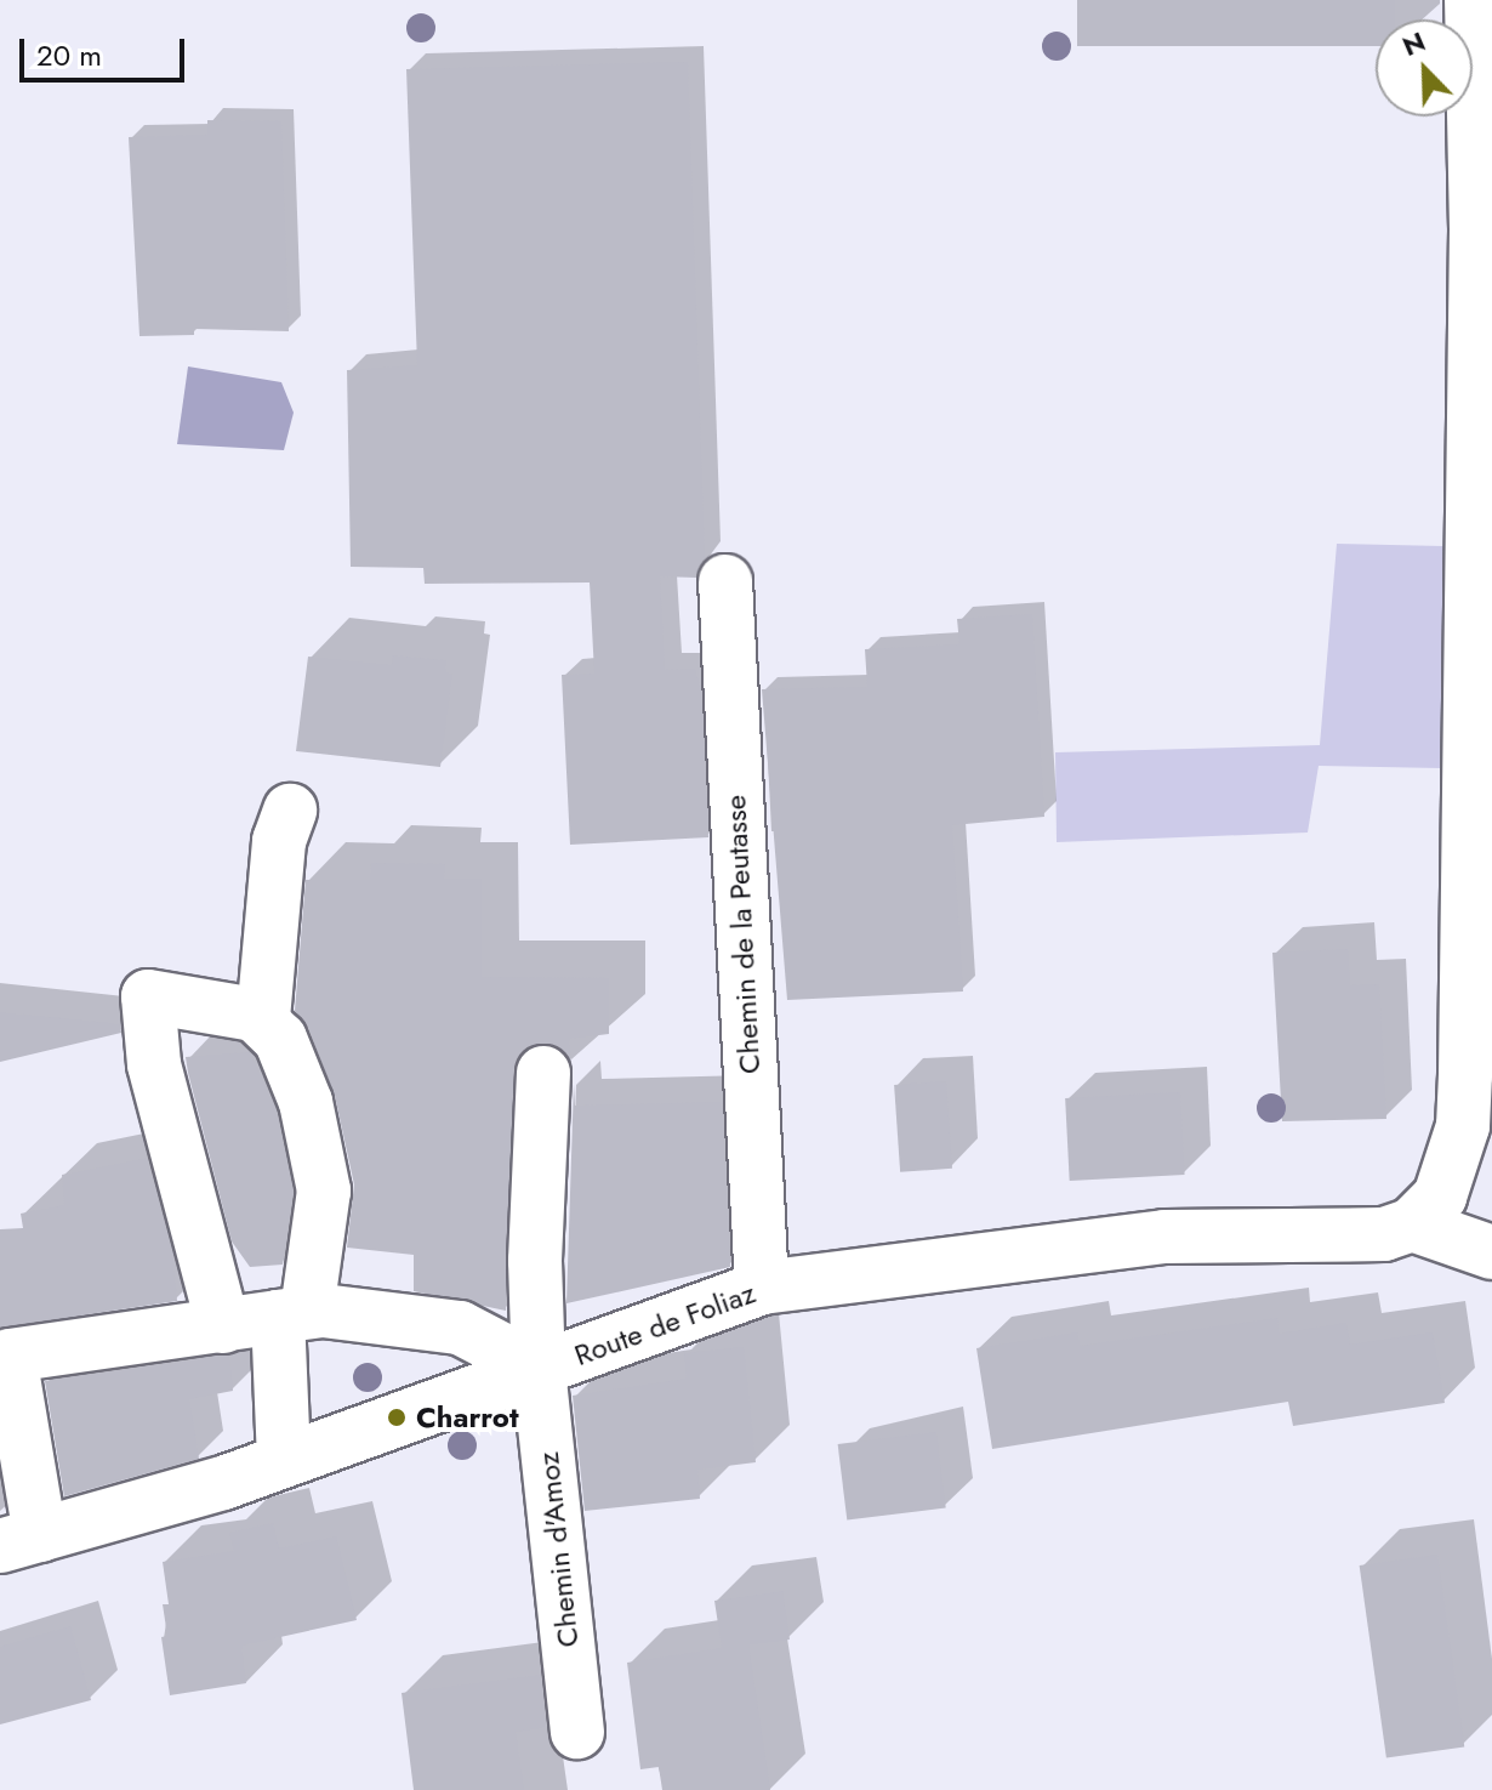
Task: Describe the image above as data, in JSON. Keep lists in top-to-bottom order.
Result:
{
  "streets": {
    "street": ["Chemin de la Peutasse", "Route de Foliaz", "Chemin d'Amoz"]
  },
  "crossings": [
    ["Chemin de la Peutasse", "Route de Foliaz"],
    ["Route de Foliaz", "Chemin d'Amoz"]
  ],
  "places": ["Charrot"],
  "scale_bar": "20 m",
  "north": "top left"
}
